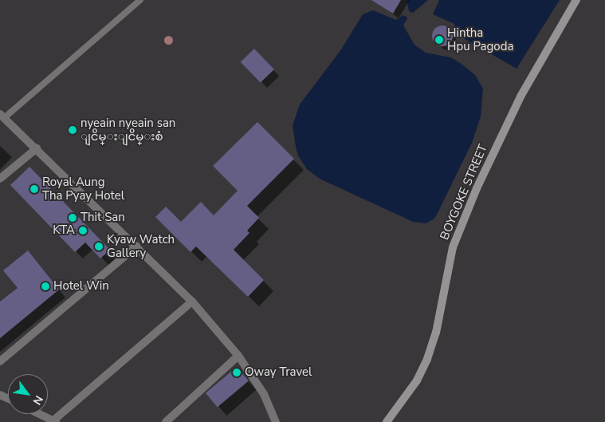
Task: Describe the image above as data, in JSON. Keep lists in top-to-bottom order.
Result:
{
  "streets": {
    "street": ["BOYGOKE STREET"]
  },
  "places": [
    "Hintha Hpu Pagoda",
    "nyeain nyeain san ျငိမ္းျငိမ္းစံ",
    "Royal Aung Tha Pyay Hotel",
    "Thit San",
    "KTA",
    "Kyaw Watch Gallery",
    "Hotel Win",
    "Oway Travel"
  ],
  "north": "bottom right"
}
